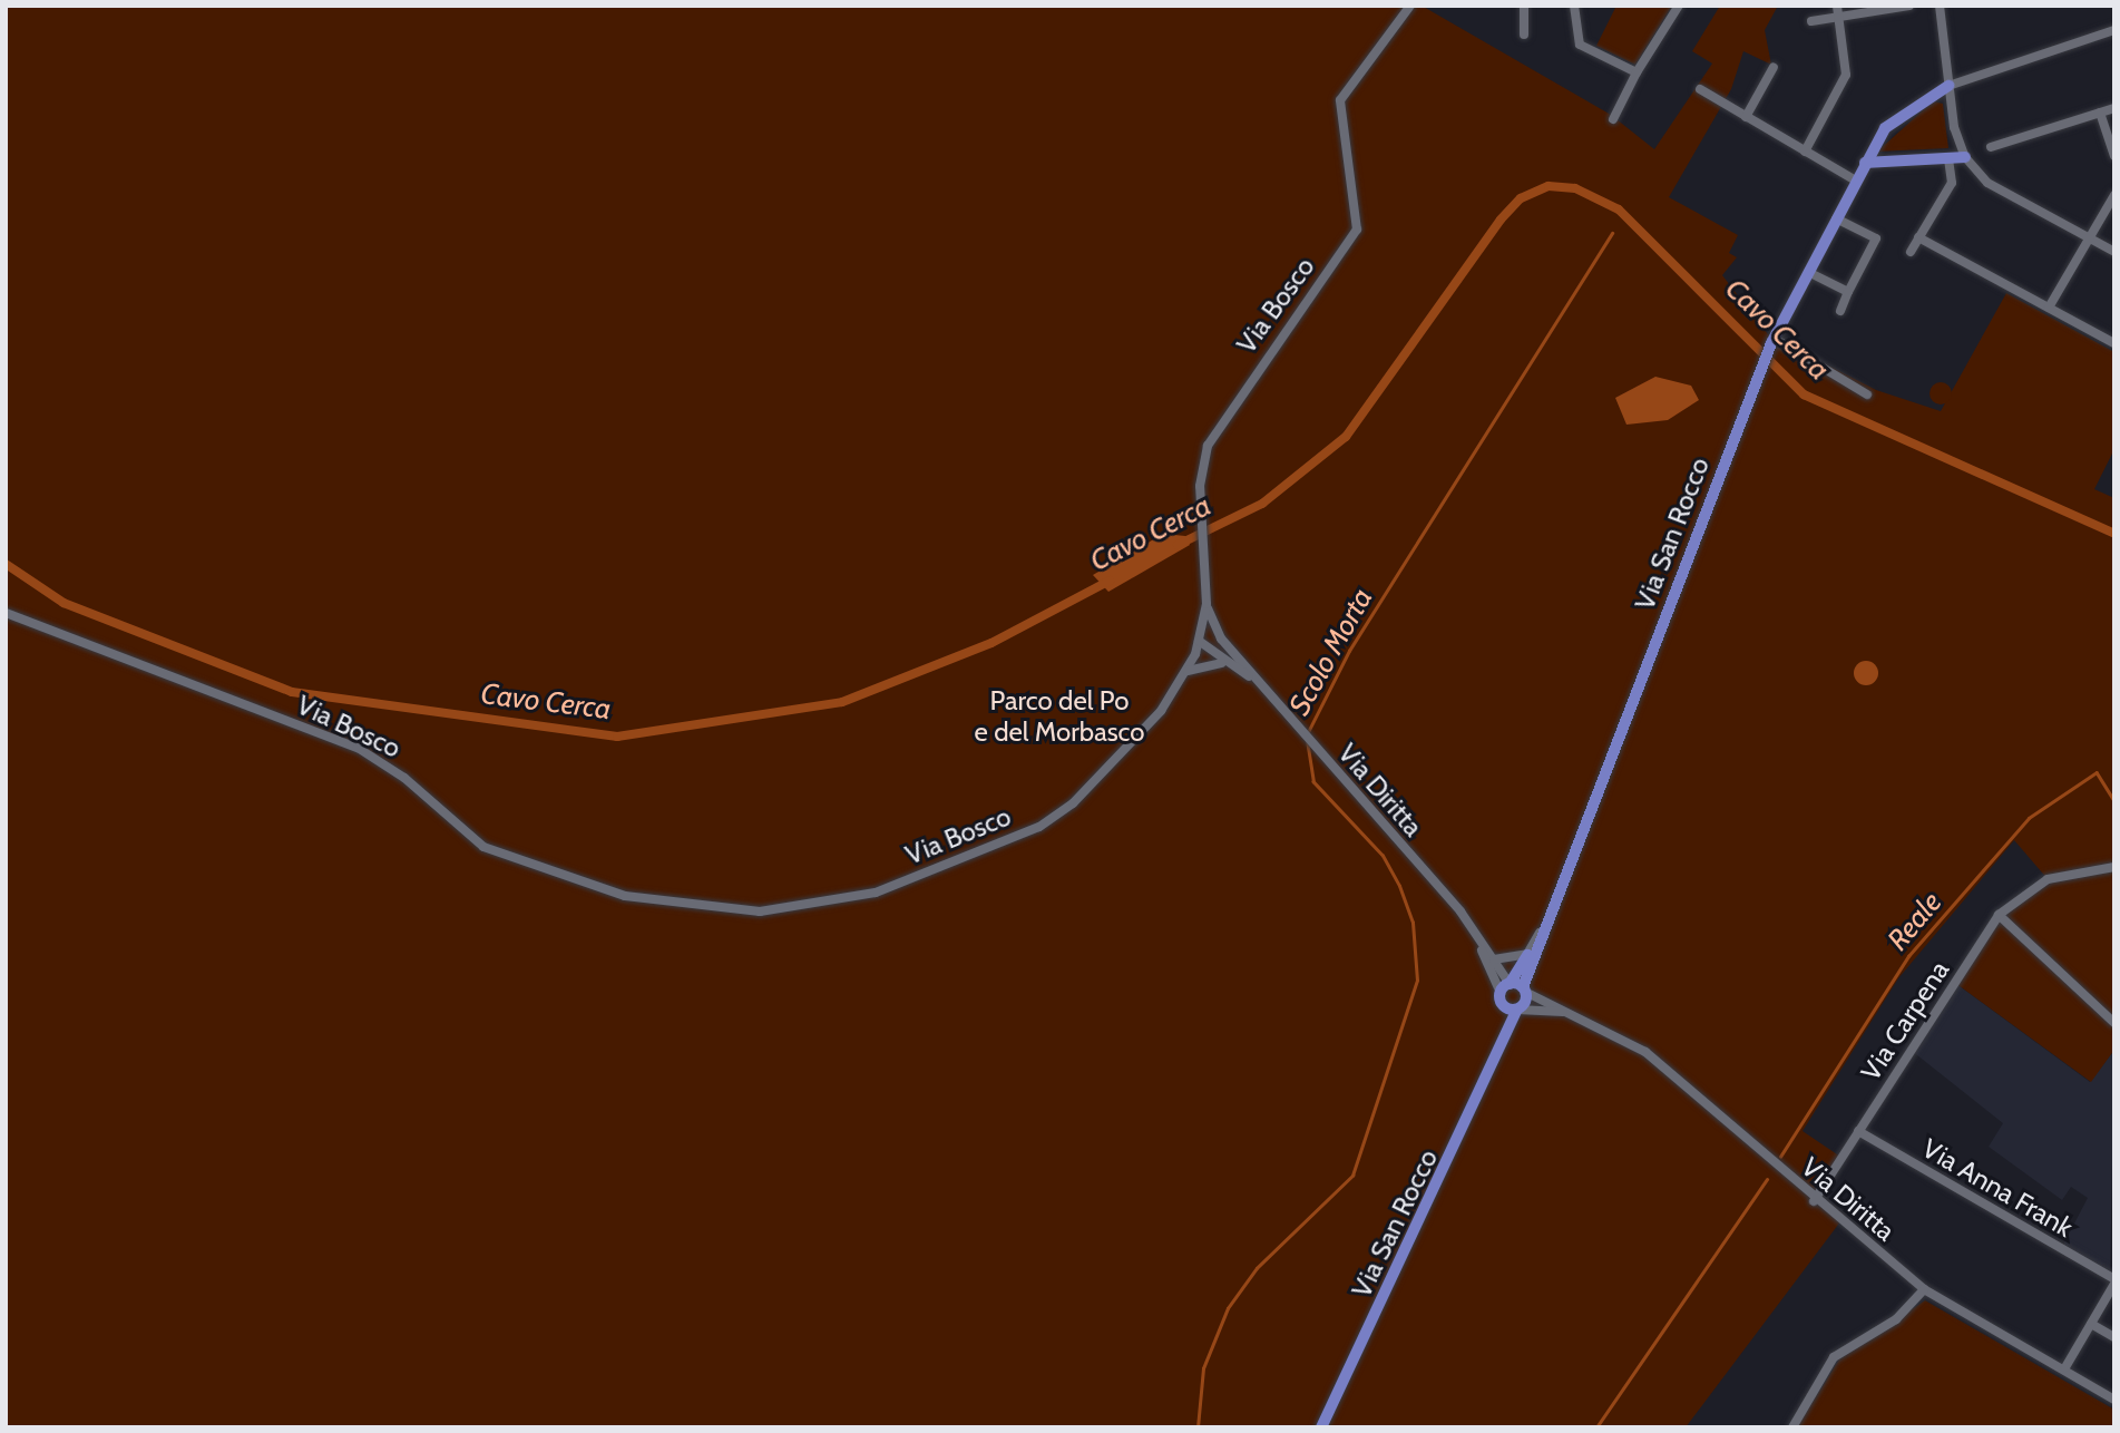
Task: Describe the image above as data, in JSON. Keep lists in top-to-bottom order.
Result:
{
  "streets": {
    "main road": ["Via San Rocco"],
    "street": [
      "Via Bosco",
      "Via Diritta",
      "Via Carpena",
      "Via Anna Frank"
    ]
  },
  "crossings": [
    ["Via Bosco", "Via Diritta"],
    ["Via San Rocco", "Via Diritta"],
    ["Via Diritta", "Via Carpena"],
    ["Via Carpena", "Via Anna Frank"]
  ],
  "water": ["Cavo Cerca", "Scolo Morta", "Reale"],
  "parks": ["Parco del Po e del Morbasco"]
}
